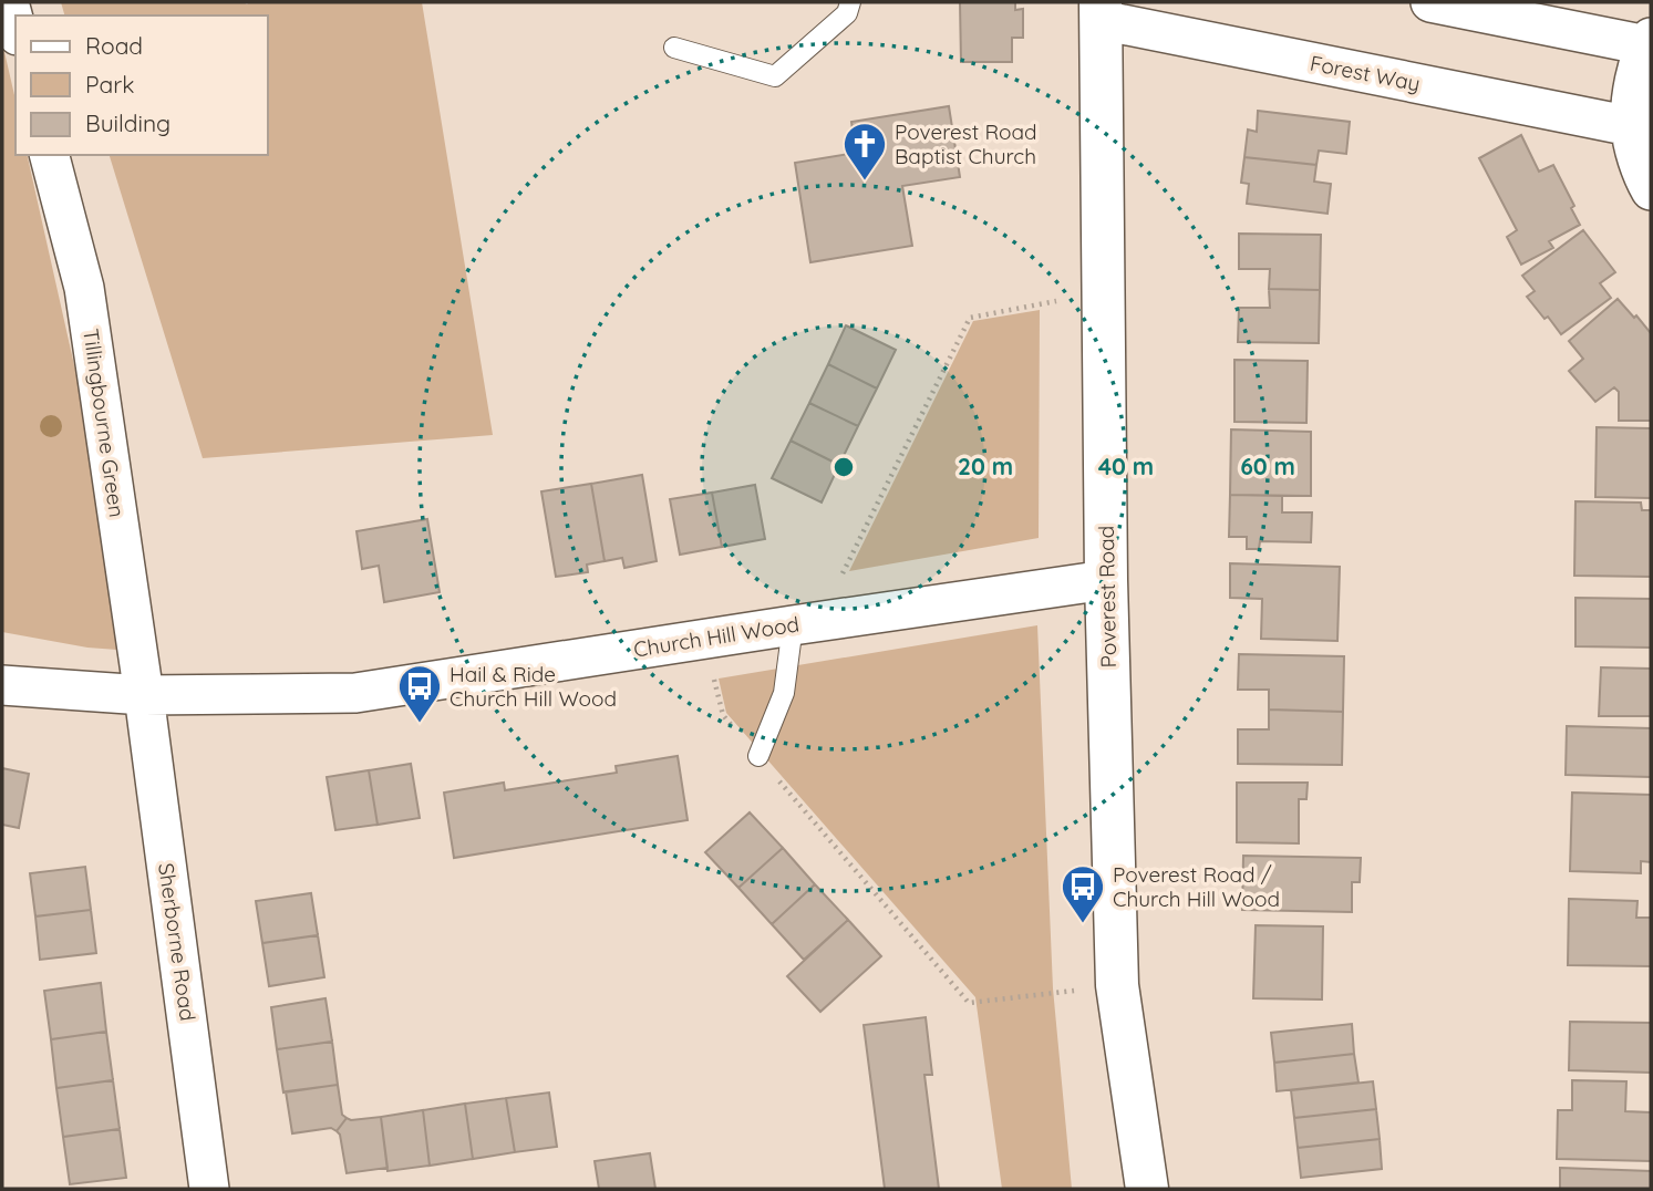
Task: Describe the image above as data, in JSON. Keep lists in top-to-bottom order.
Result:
{
  "streets": {
    "street": [
      "Forest Way",
      "Tillingbourne Green",
      "Poverest Road",
      "Church Hill Wood",
      "Sherborne Road"
    ]
  },
  "crossings": [
    ["Forest Way", "Poverest Road"],
    ["Tillingbourne Green", "Church Hill Wood"],
    ["Tillingbourne Green", "Sherborne Road"],
    ["Poverest Road", "Church Hill Wood"],
    ["Church Hill Wood", "Sherborne Road"]
  ],
  "places": {
    "church": ["Poverest Road Baptist Church"],
    "bus stop": ["Hail & Ride Church Hill Wood", "Poverest Road / Church Hill Wood"]
  },
  "legend": ["Road", "Park", "Building"],
  "rings": ["20 m", "40 m", "60 m"]
}
